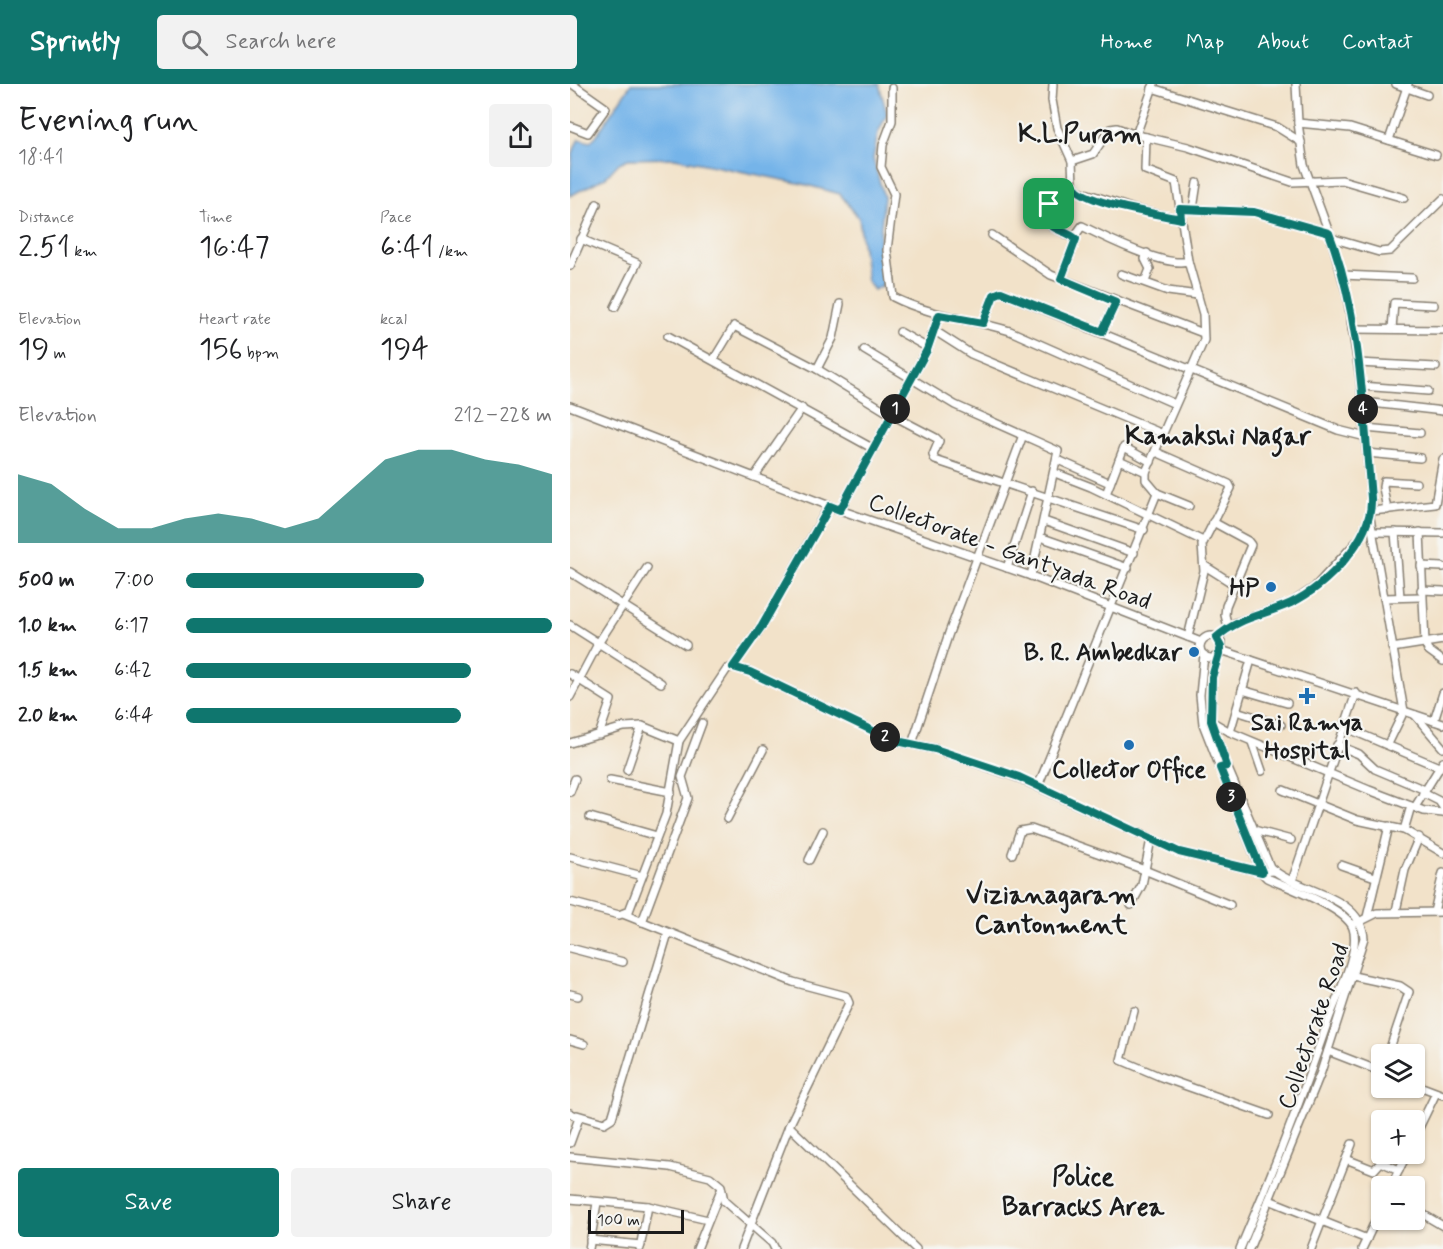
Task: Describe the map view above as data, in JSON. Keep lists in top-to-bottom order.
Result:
{
  "streets": {
    "street": ["Collectorate - Gantyada Road", "Collectorate Road"]
  },
  "districts": [
    "K.L.Puram",
    "Kamakshi Nagar",
    "Vizianagaram Cantonment",
    "Police Barracks Area"
  ],
  "places": {
    "other": ["HP", "B. R. Ambedkar", "Collector Office"],
    "health": ["Sai Ramya Hospital"]
  },
  "scale_bar": "100 m",
  "page": {
    "header": "Sprintly",
    "search": "Search here",
    "nav": [
      "Home",
      "Map",
      "About",
      "Contact"
    ],
    "heading": ["Evening run", "18:41"],
    "stats": [
      ["Distance", "2.51 km"],
      ["Time", "16:47"],
      ["Pace", "6:41 /km"],
      ["Elevation", "19 m"],
      ["Heart rate", "156 bpm"],
      ["kcal", "194"]
    ],
    "chart": ["Elevation", "212–228 m"],
    "pins": [
      "1",
      "4",
      "2",
      "3"
    ],
    "list": [
      {
        "name": "500 m",
        "note": "7:00"
      },
      {
        "name": "1.0 km",
        "note": "6:17"
      },
      {
        "name": "1.5 km",
        "note": "6:42"
      },
      {
        "name": "2.0 km",
        "note": "6:44"
      }
    ],
    "map_buttons": ["+", "−"],
    "buttons": ["Save", "Share"],
    "scale": "100 m"
  }
}
